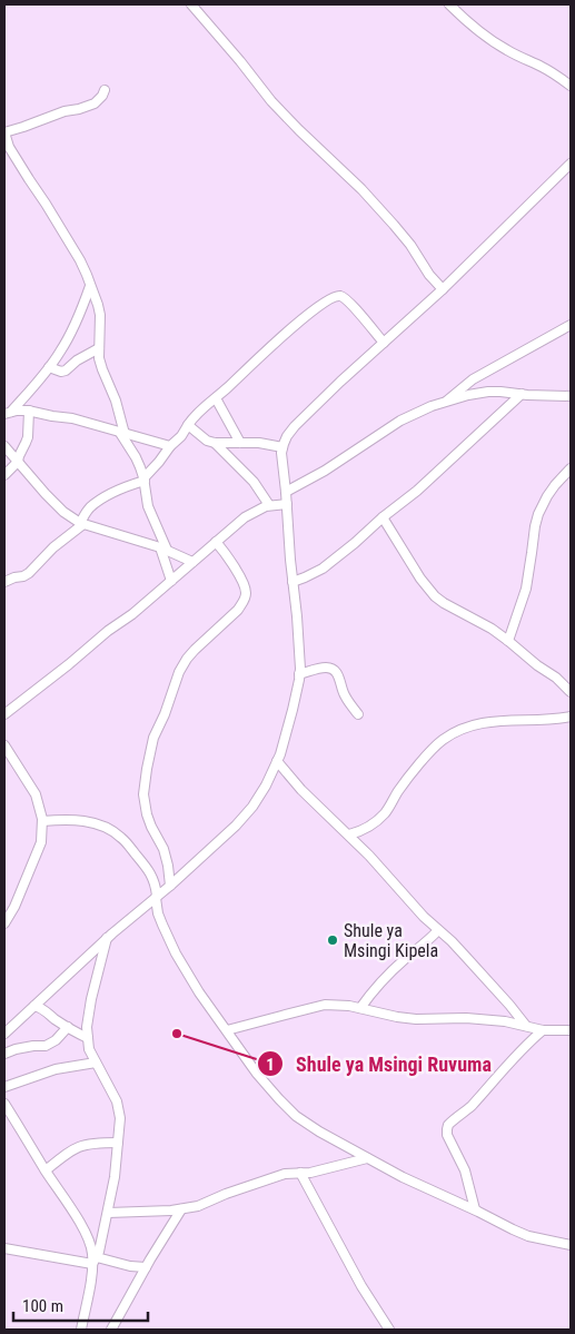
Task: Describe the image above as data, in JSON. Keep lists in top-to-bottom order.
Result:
{
  "places": ["Shule ya Msingi Kipela", "Shule ya Msingi Ruvuma"],
  "scale_bar": "100 m"
}
